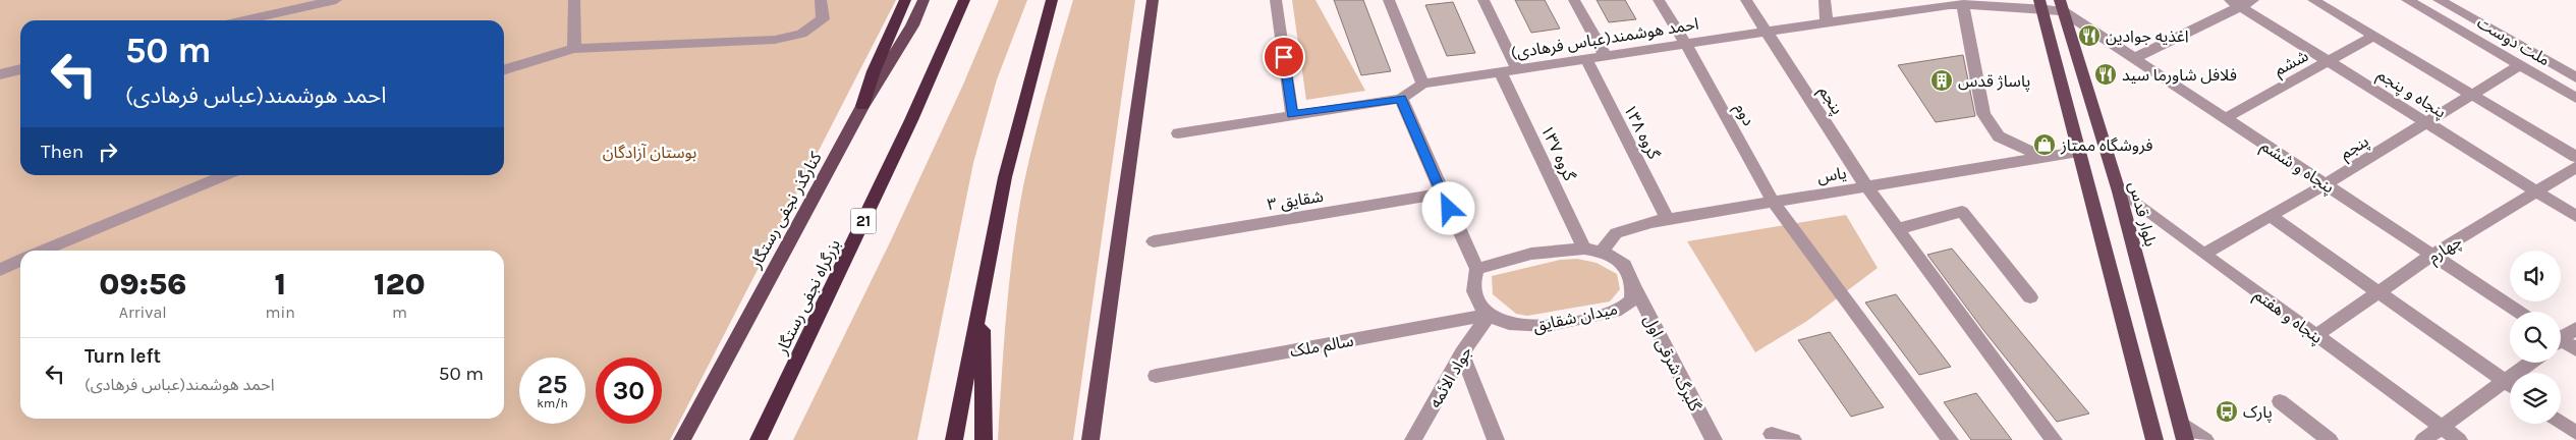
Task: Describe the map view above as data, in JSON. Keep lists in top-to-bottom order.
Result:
{
  "streets": {
    "highway": ["21", "بزرگراه نجفی رستگار"],
    "main road": ["کنارگذر نجفی رستگار", "بلوار قدس"],
    "street": [
      "احمد هوشمند(عباس فرهادی)",
      "ملت دوست",
      "ششم",
      "پنجاه و پنجم",
      "پنجم",
      "دوم",
      "گروه ۱۳۸",
      "گروه ۱۳۷",
      "پنجاه و ششم",
      "یاس",
      "شقایق ۳",
      "چهارم",
      "پنجاه و هفتم",
      "میدان شقایق",
      "سالم ملک",
      "گلبرگ شرقی اول",
      "جواد الائمه"
    ]
  },
  "crossings": [
    ["احمد هوشمند(عباس فرهادی)", "پنجم"],
    ["احمد هوشمند(عباس فرهادی)", "دوم"],
    ["احمد هوشمند(عباس فرهادی)", "گروه ۱۳۸"],
    ["احمد هوشمند(عباس فرهادی)", "گروه ۱۳۷"],
    ["احمد هوشمند(عباس فرهادی)", "پنجاه و ششم"],
    ["احمد هوشمند(عباس فرهادی)", "بلوار قدس"],
    ["ملت دوست", "پنجم"],
    ["ششم", "پنجاه و پنجم"],
    ["ششم", "پنجاه و ششم"],
    ["پنجاه و پنجم", "پنجم"],
    ["پنجاه و پنجم", "چهارم"],
    ["پنجم", "پنجاه و ششم"],
    ["پنجم", "یاس"],
    ["پنجم", "پنجاه و هفتم"],
    ["دوم", "یاس"],
    ["گروه ۱۳۸", "یاس"],
    ["گروه ۱۳۷", "میدان شقایق"],
    ["پنجاه و ششم", "بلوار قدس"],
    ["پنجاه و ششم", "چهارم"],
    ["یاس", "میدان شقایق"],
    ["بلوار قدس", "پنجاه و هفتم"],
    ["چهارم", "پنجاه و هفتم"],
    ["میدان شقایق", "سالم ملک"],
    ["میدان شقایق", "گلبرگ شرقی اول"],
    ["میدان شقایق", "جواد الائمه"],
    ["سالم ملک", "جواد الائمه"]
  ],
  "parks": ["بوستان آزادگان"],
  "places": {
    "restaurant": ["اغذیه جوادین", "فلافل شاورما سید"],
    "building": ["پاساژ قدس"],
    "shop": ["فروشگاه ممتاز"],
    "bus stop": ["پارک"]
  },
  "page": {
    "turn": ["50 m", "احمد هوشمند(عباس فرهادی)"],
    "then": "Then",
    "eta": [
      "09:56",
      "Arrival",
      "1",
      "min",
      "120",
      "m"
    ],
    "list": [
      {
        "name": "Turn left",
        "note": "احمد هوشمند(عباس فرهادی)",
        "value": "50 m"
      }
    ],
    "speed": "25 km/h",
    "limit": "30"
  }
}
